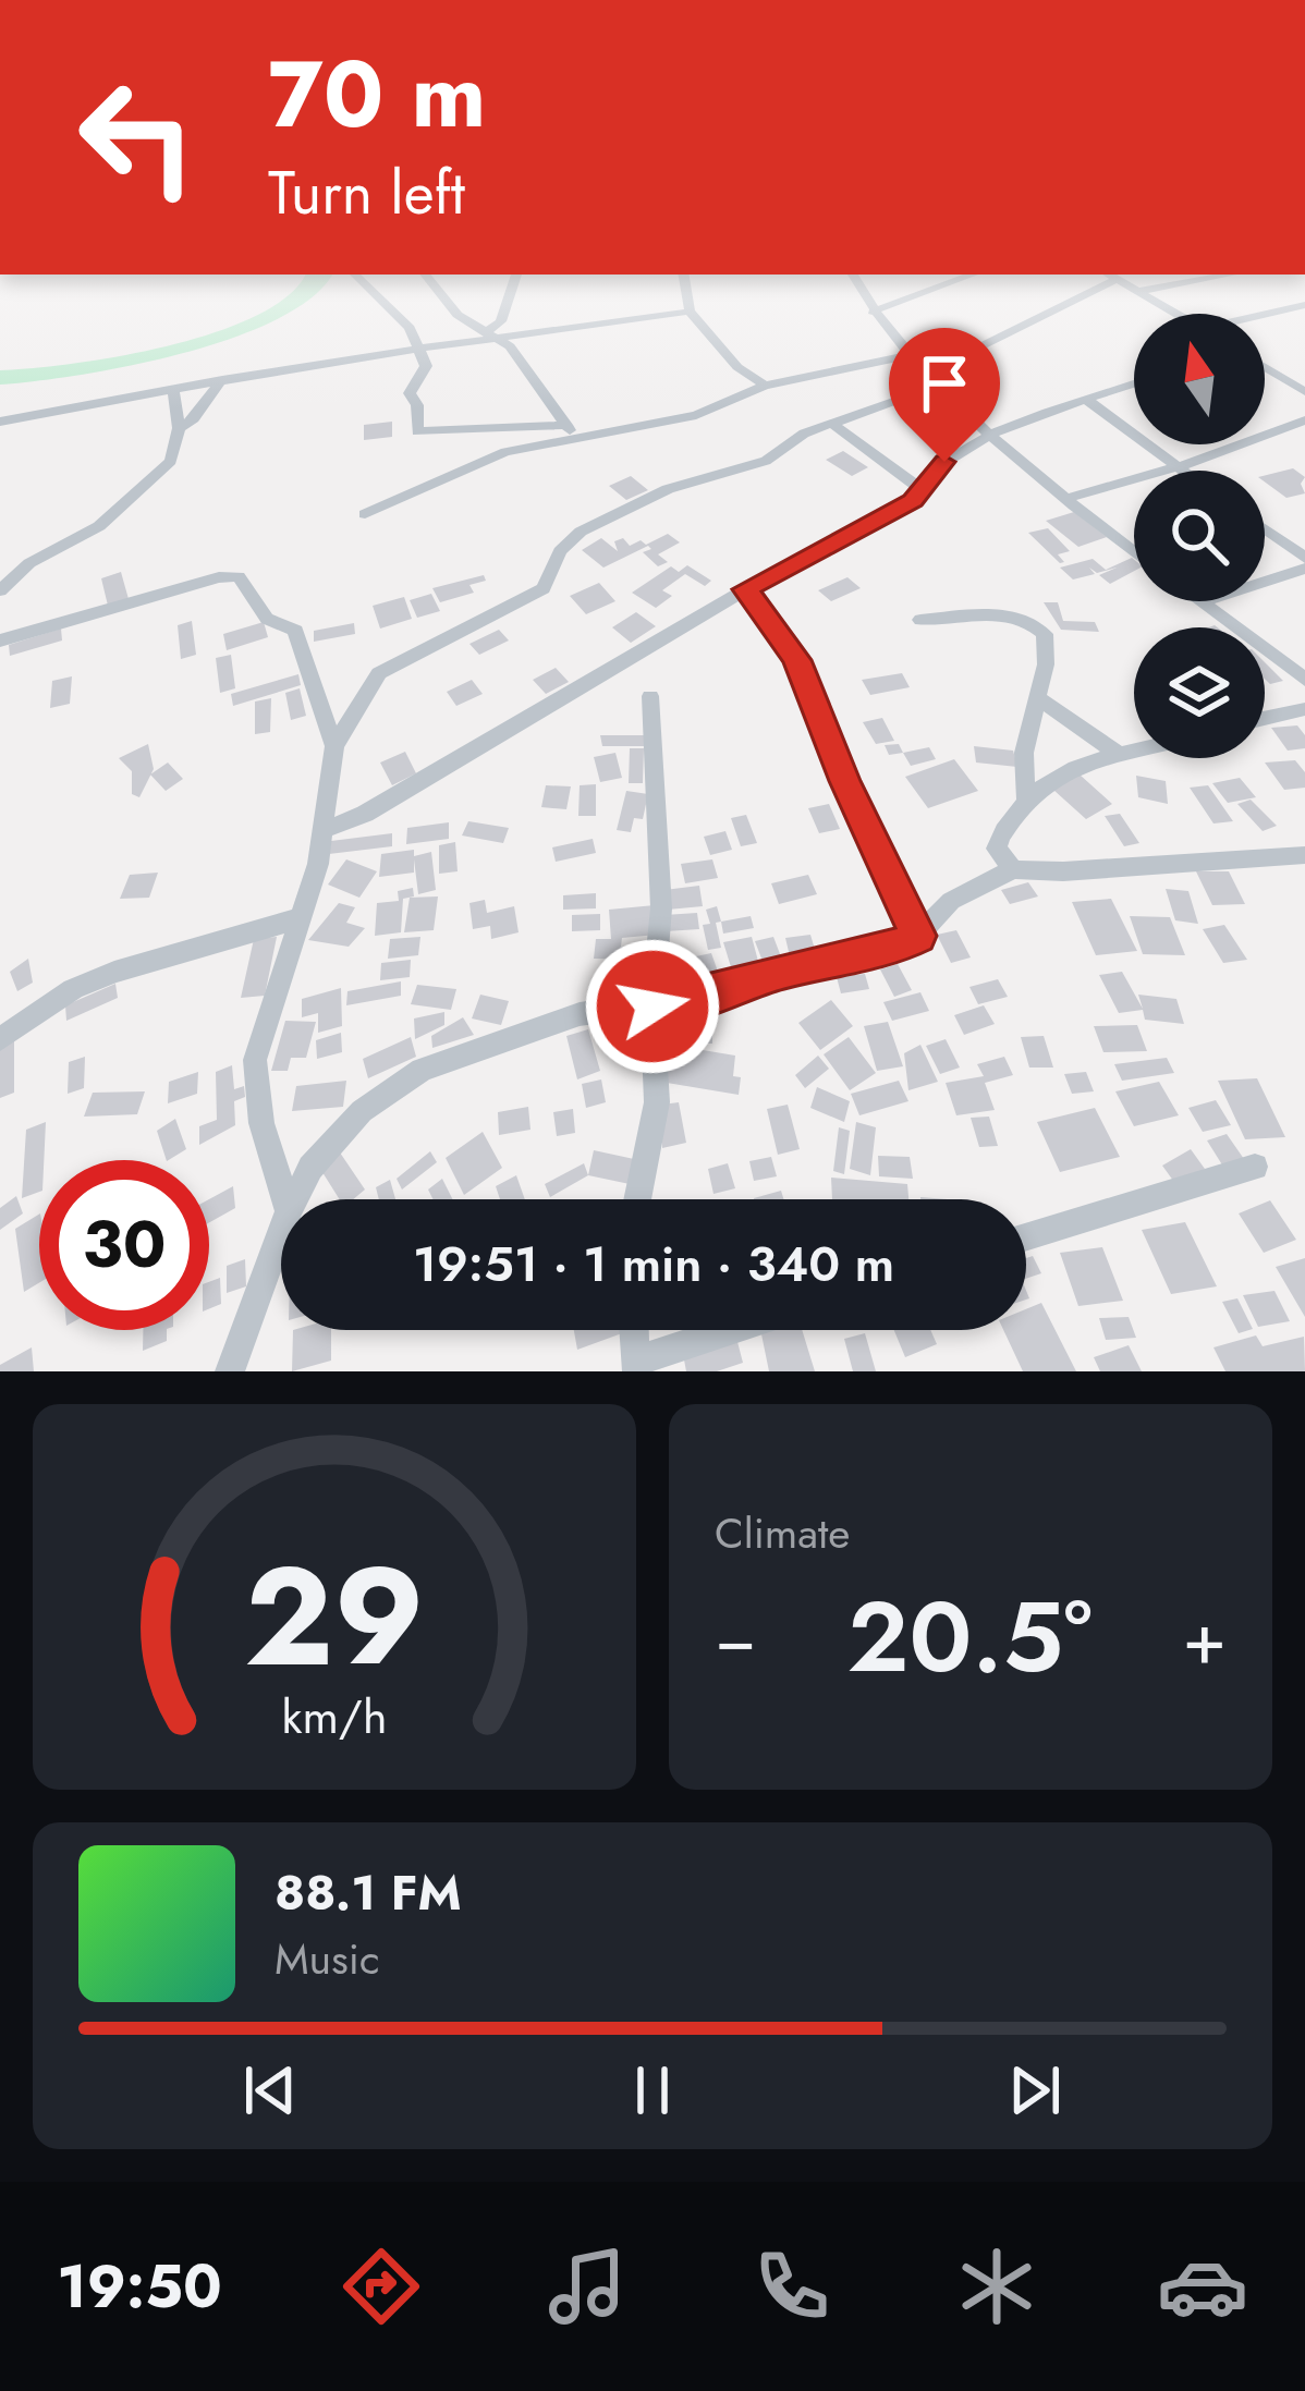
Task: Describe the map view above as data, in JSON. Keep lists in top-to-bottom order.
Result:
{
  "north": "top",
  "page": {
    "turn": ["70 m", "Turn left"],
    "limit": "30",
    "trip": "19:51 · 1 min · 340 m",
    "tile": "Climate",
    "heat": ["−", "20.5°", "+"],
    "song": ["88.1 FM", "Music"],
    "tabs": "19:50",
    "gauge": ["29", "km/h"]
  }
}
